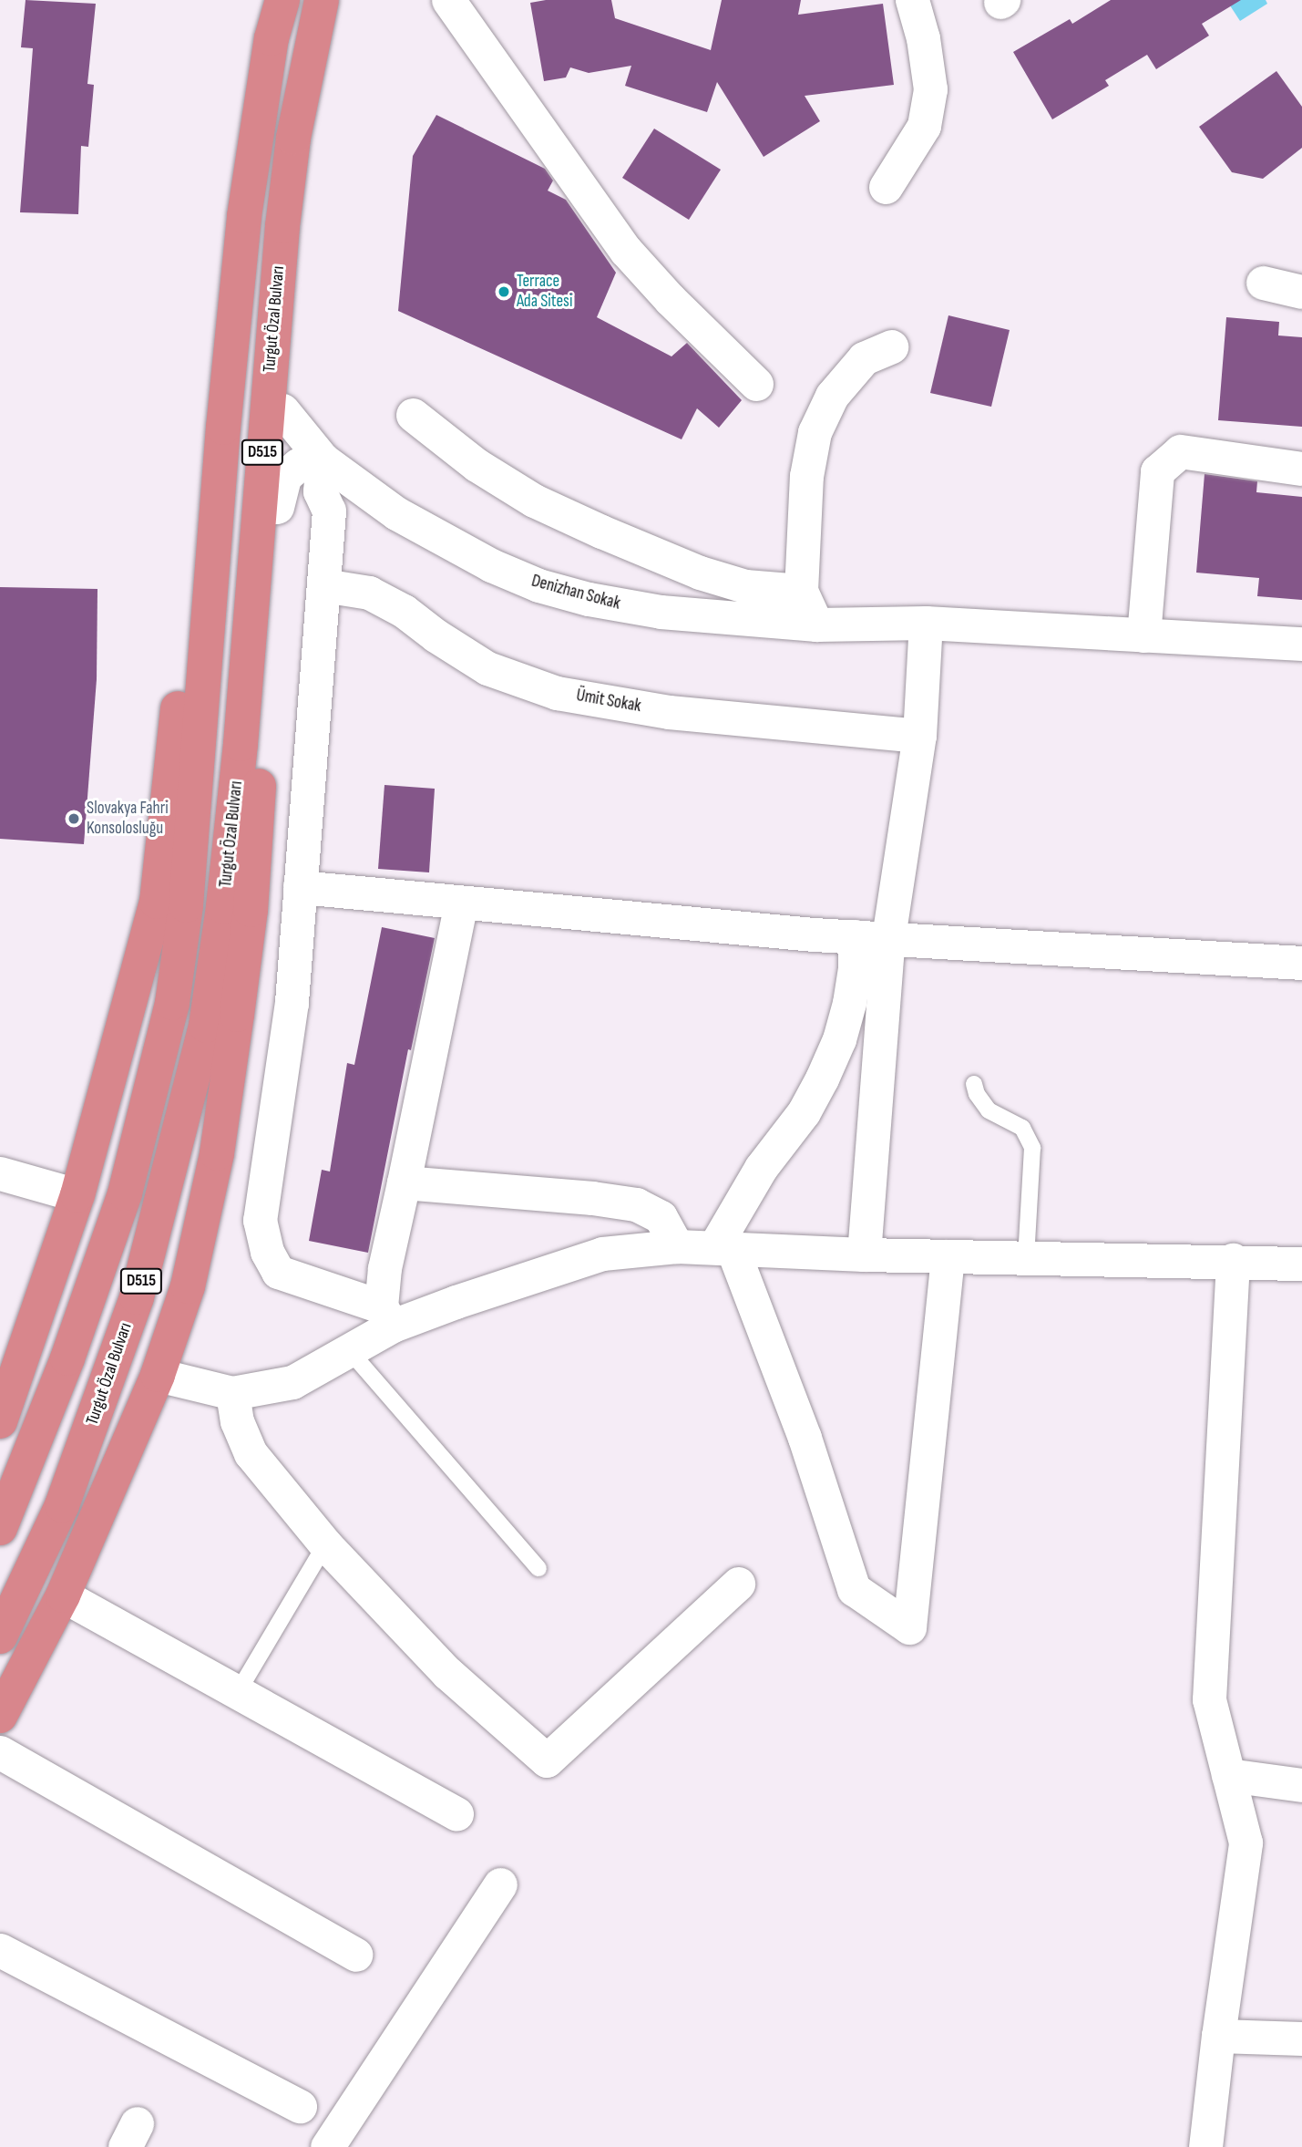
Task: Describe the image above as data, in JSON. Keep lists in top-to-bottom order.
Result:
{
  "streets": {
    "highway": ["Turgut Özal Bulvarı", "D515"],
    "street": ["Denizhan Sokak", "Ümit Sokak"]
  },
  "places": ["Terrace Ada Sitesi", "Slovakya Fahri Konsolosluğu"]
}
